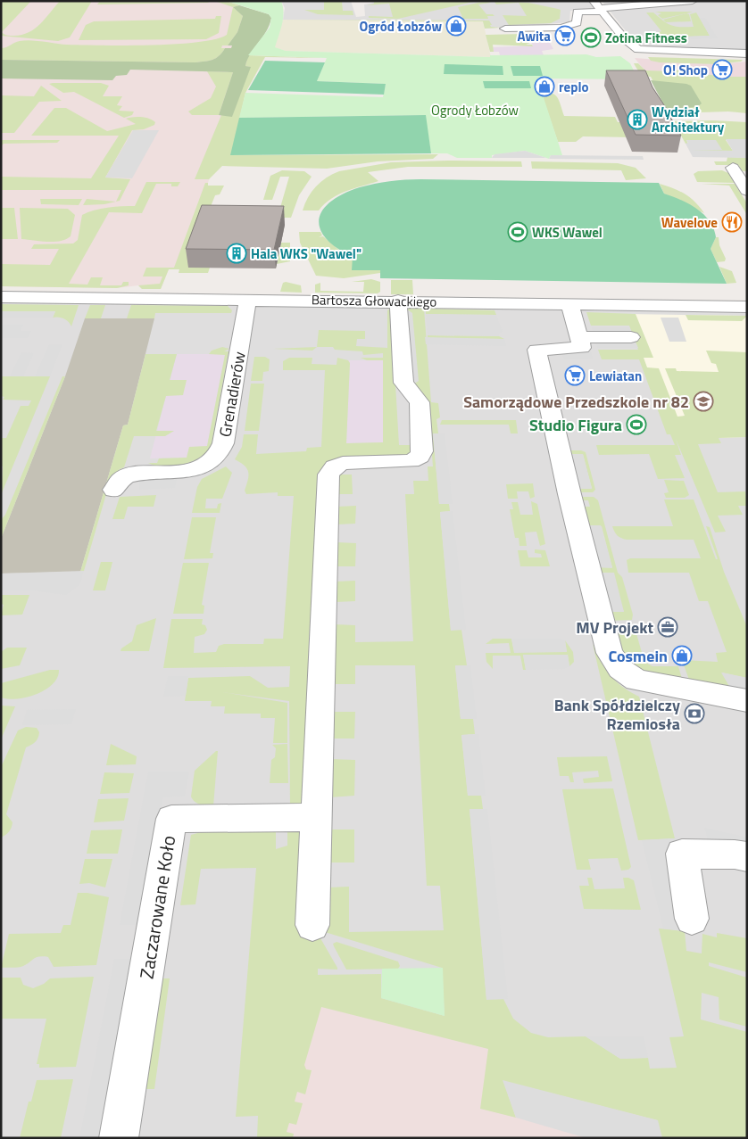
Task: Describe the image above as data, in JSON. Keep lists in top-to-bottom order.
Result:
{
  "streets": {
    "street": ["Bartosza Głowackiego", "Grenadierów", "Zaczarowane Koło"]
  },
  "crossings": [
    ["Bartosza Głowackiego", "Grenadierów"]
  ],
  "parks": ["Ogrody Łobzów"],
  "places": {
    "shop": ["Ogród Łobzów", "replo", "Cosmein"],
    "supermarket": ["Awita", "O! Shop", "Lewiatan"],
    "sports": ["Zotina Fitness", "WKS Wawel", "Studio Figura"],
    "building": ["Wydział Architektury", "Hala WKS \"Wawel\""],
    "restaurant": ["Wavelove"],
    "school or university": ["Samorządowe Przedszkole nr 82"],
    "office": ["MV Projekt"],
    "bank": ["Bank Spółdzielczy Rzemiosła"]
  }
}
